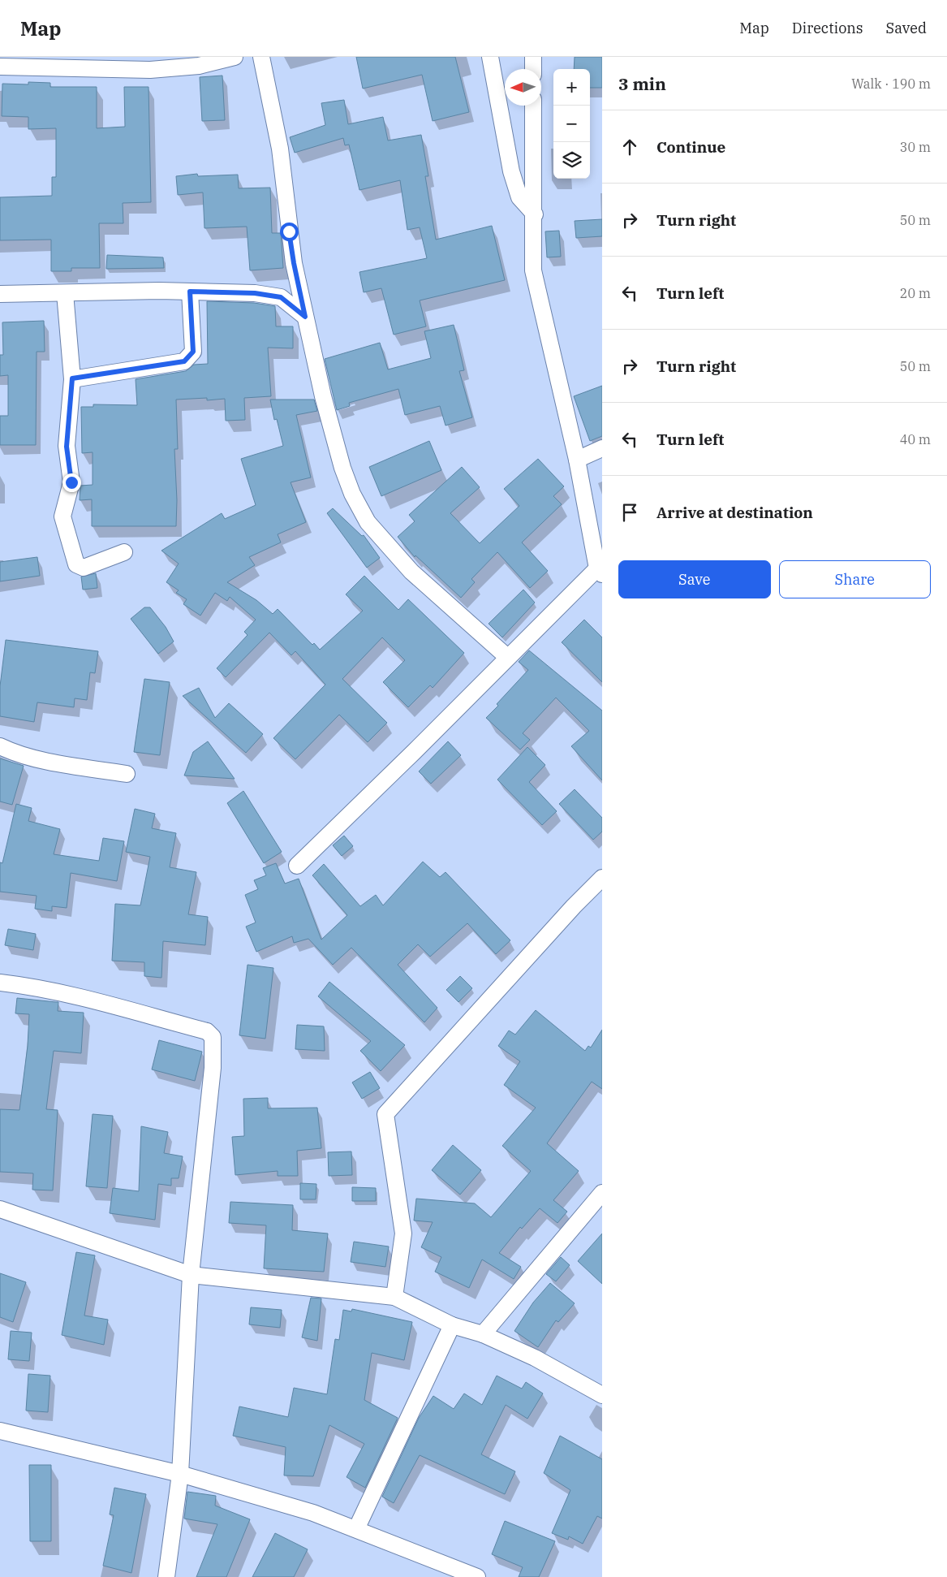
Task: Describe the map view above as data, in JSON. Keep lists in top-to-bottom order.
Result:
{
  "north": "left",
  "page": {
    "header": "Map",
    "nav": ["Map", "Directions", "Saved"],
    "heading": ["3 min", "Walk · 190 m"],
    "map_buttons": ["+", "−"],
    "list": [
      ["Continue", "30 m"],
      ["Turn right", "50 m"],
      ["Turn left", "20 m"],
      ["Turn right", "50 m"],
      ["Turn left", "40 m"],
      "Arrive at destination"
    ],
    "buttons": ["Save", "Share"]
  }
}
